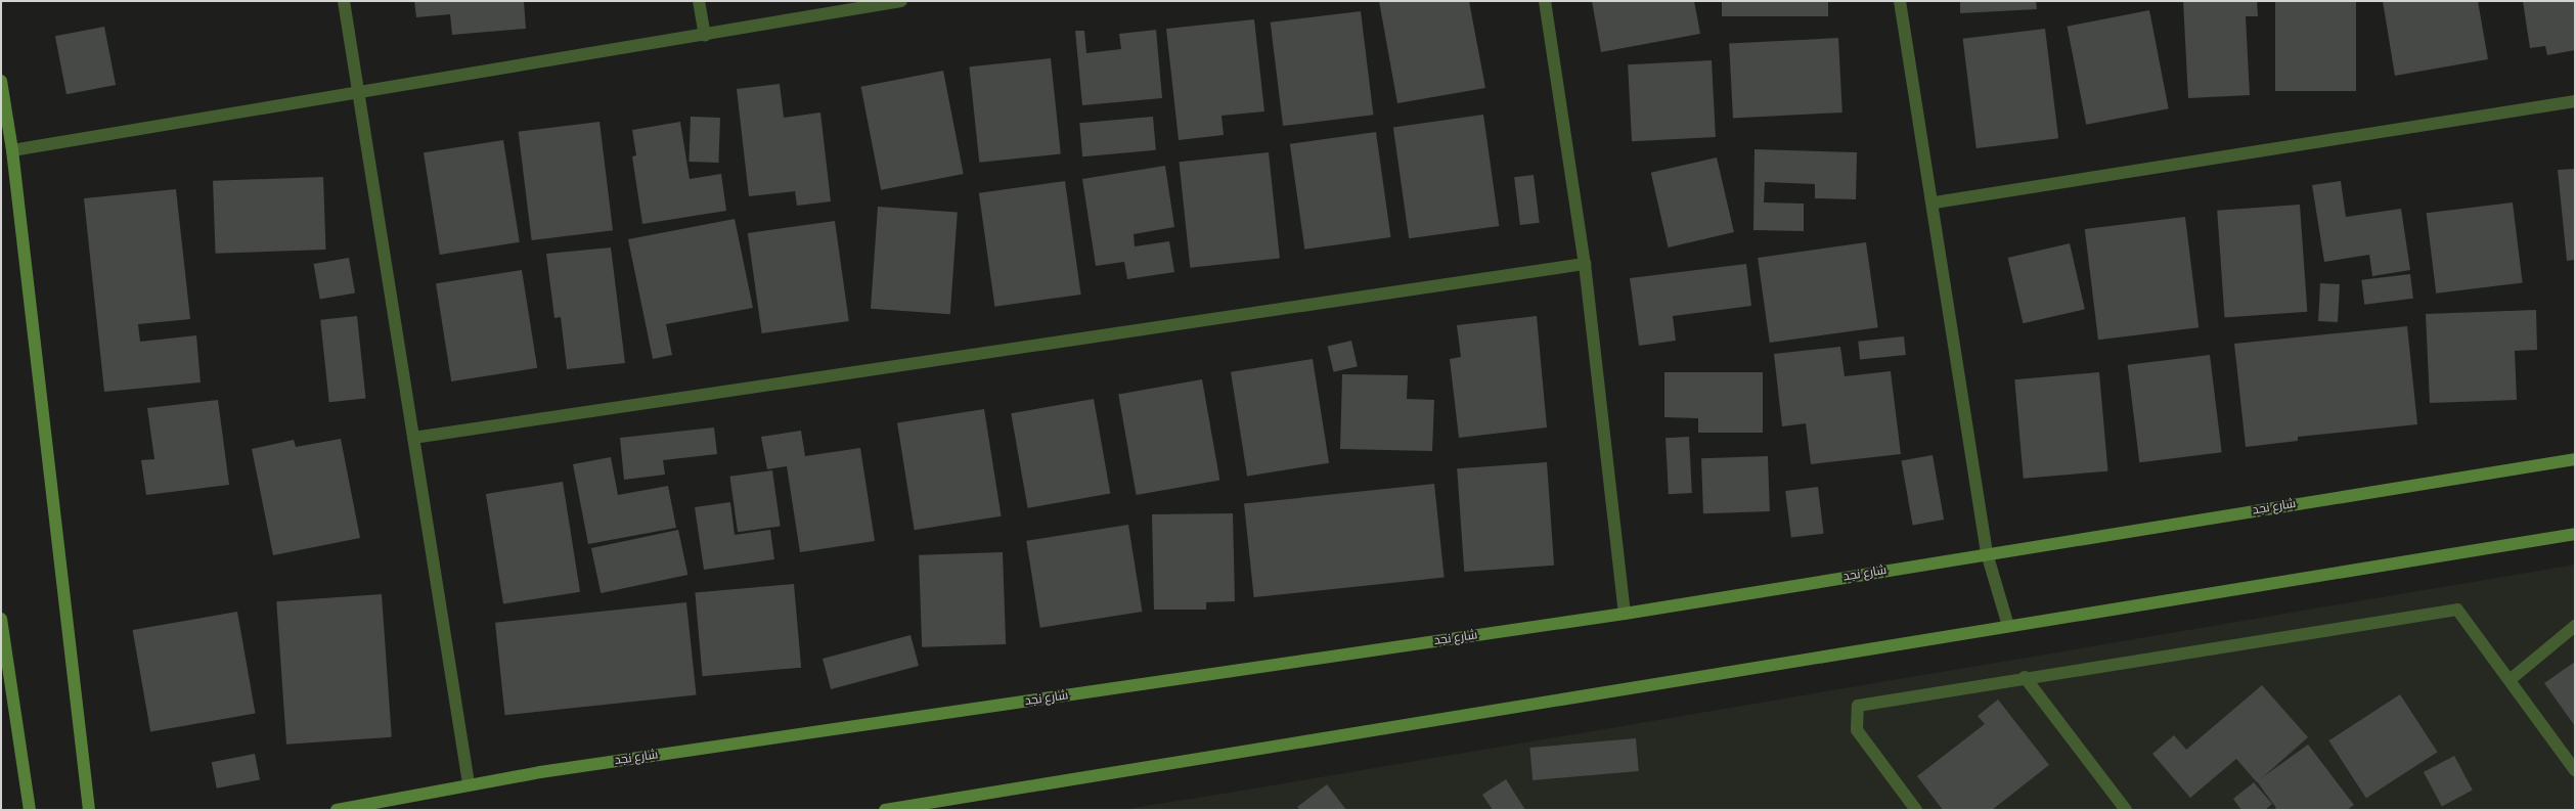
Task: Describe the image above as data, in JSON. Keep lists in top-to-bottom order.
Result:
{
  "streets": {
    "street": ["شارع نجد"]
  }
}
